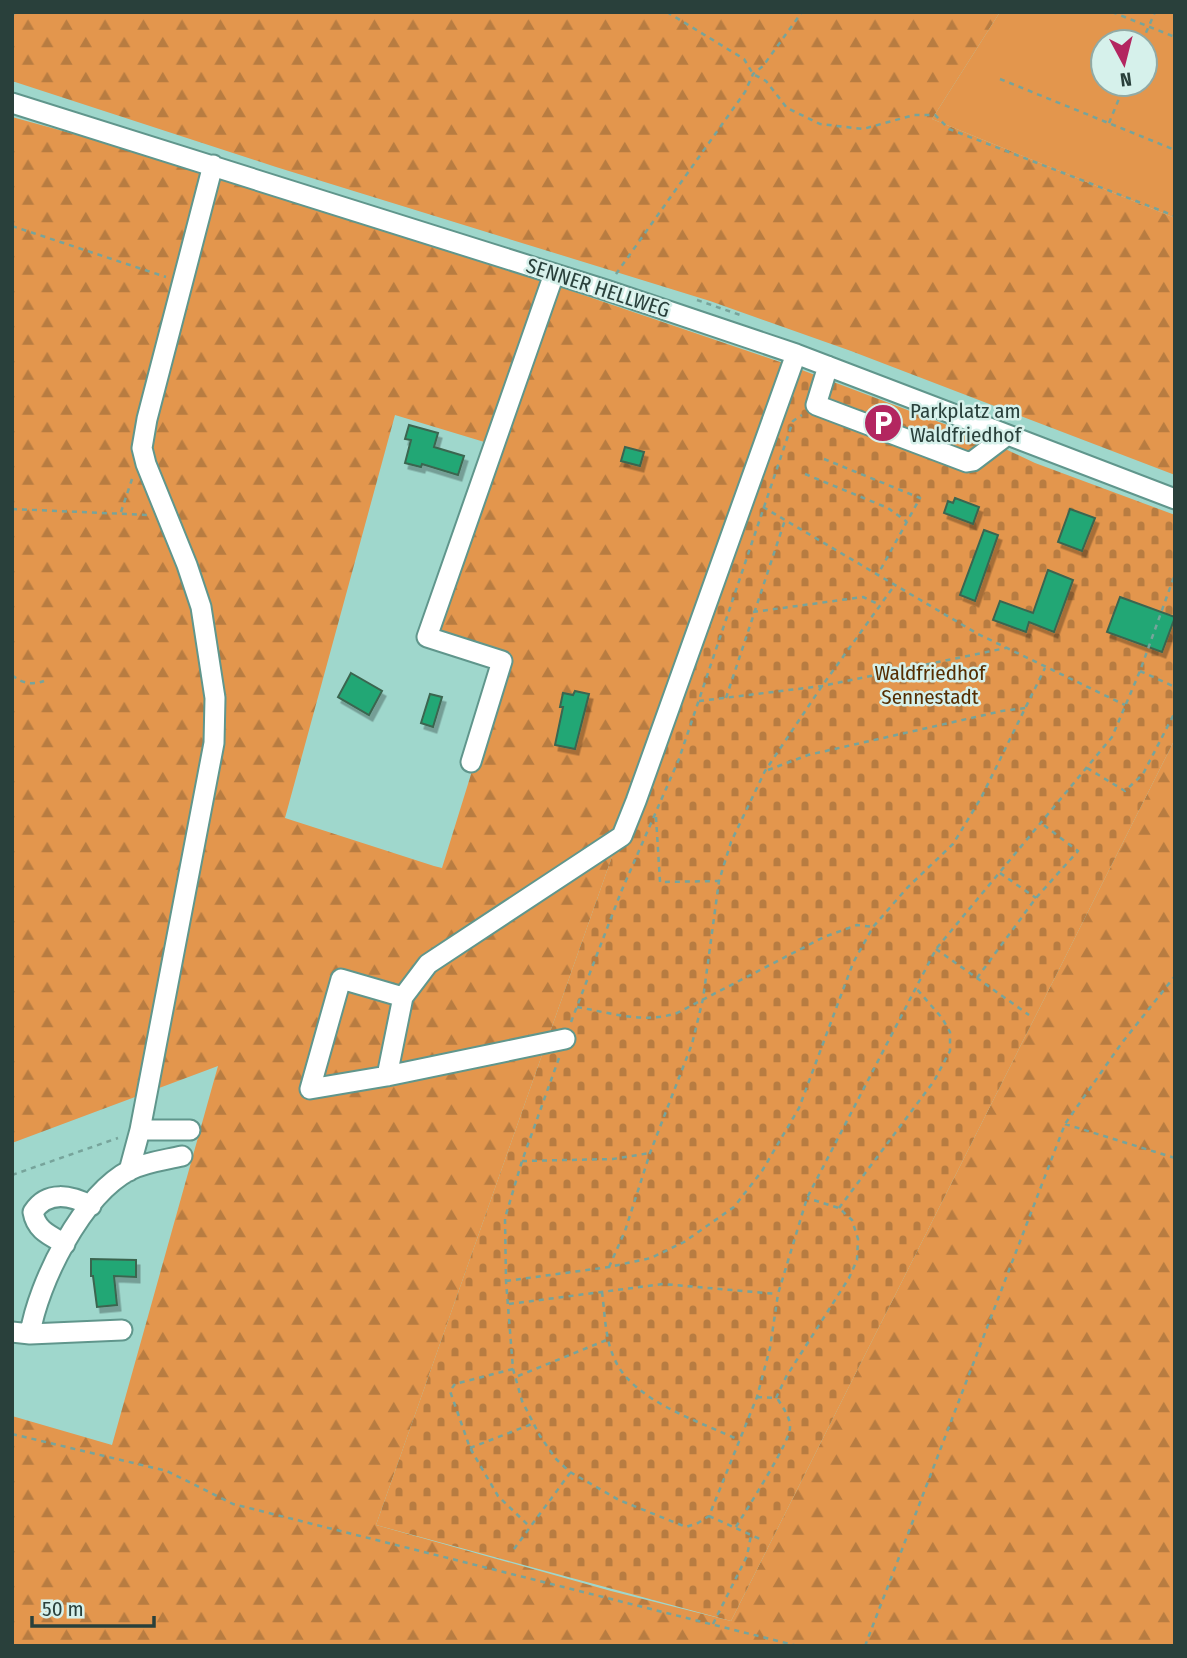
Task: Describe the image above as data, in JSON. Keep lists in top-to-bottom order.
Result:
{
  "streets": {
    "street": ["SENNER HELLWEG"]
  },
  "parks": ["Waldfriedhof Sennestadt"],
  "places": {
    "parking": ["Parkplatz am Waldfriedhof"]
  },
  "scale_bar": "50 m",
  "north": "bottom"
}
